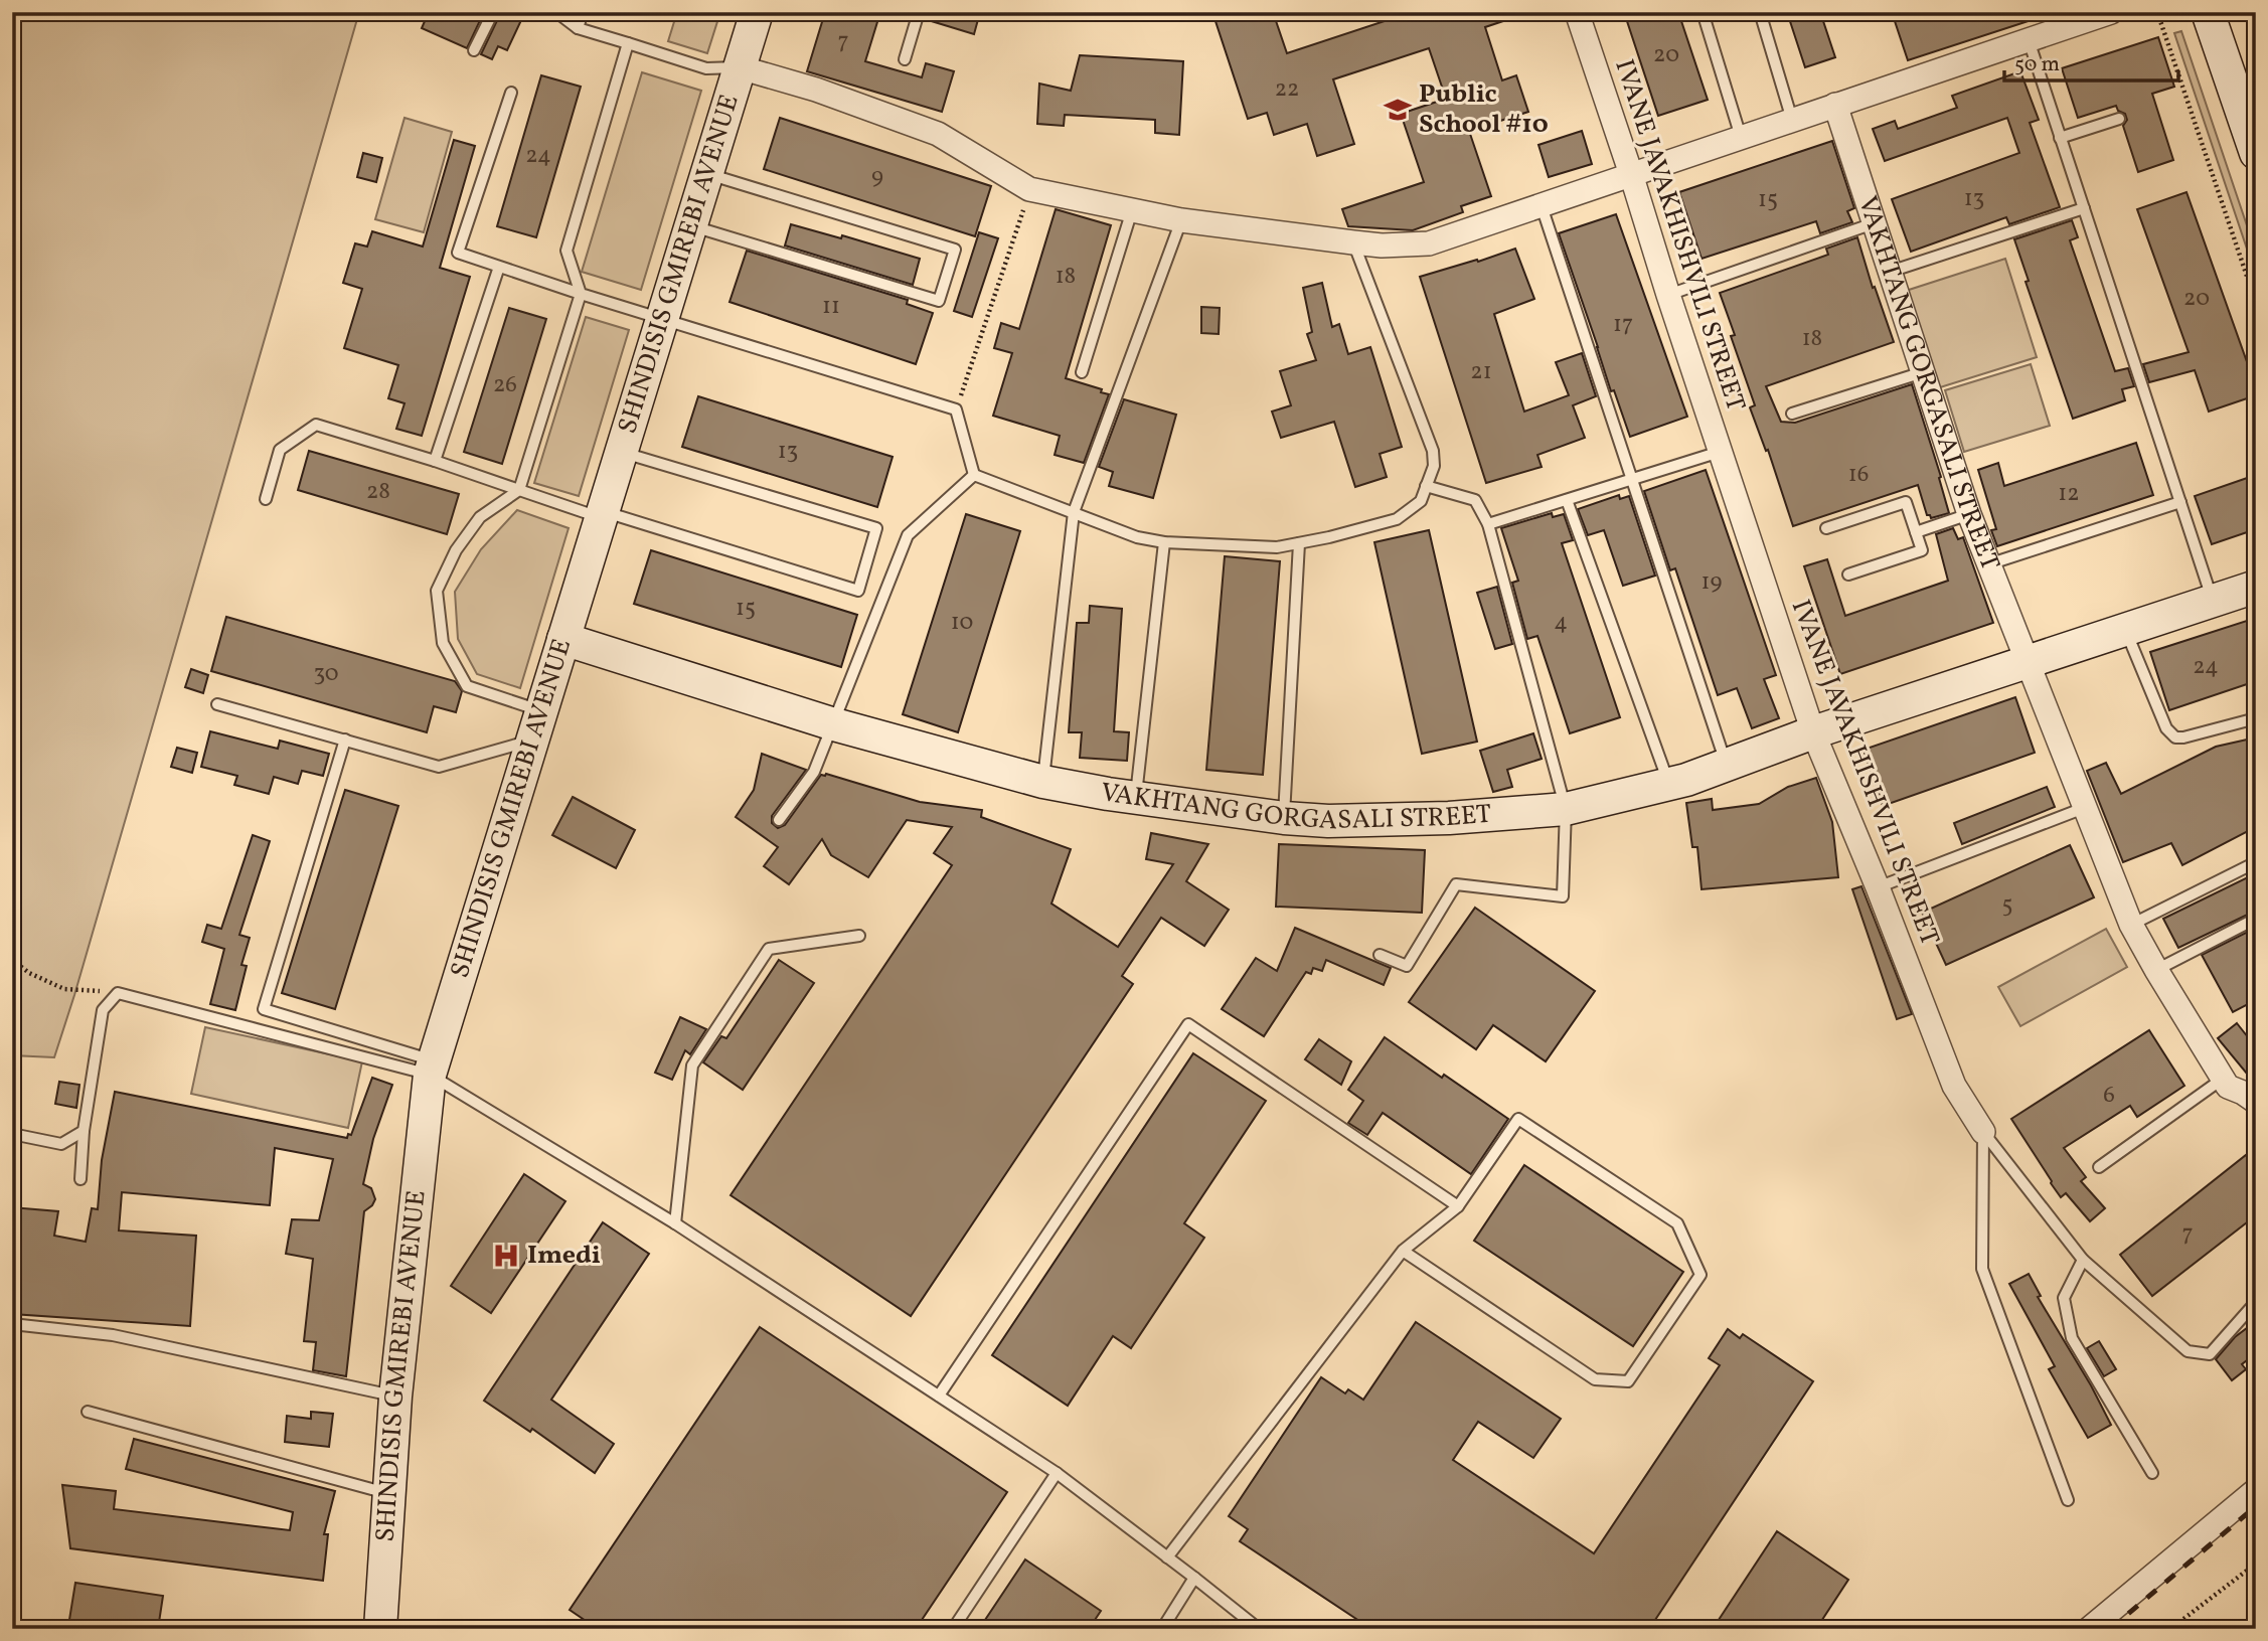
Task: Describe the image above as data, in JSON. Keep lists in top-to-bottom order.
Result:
{
  "streets": {
    "main road": ["SHINDISIS GMIREBI AVENUE", "VAKHTANG GORGASALI STREET"],
    "street": ["IVANE JAVAKHISHVILI STREET"]
  },
  "crossings": [
    ["IVANE JAVAKHISHVILI STREET", "VAKHTANG GORGASALI STREET"],
    ["SHINDISIS GMIREBI AVENUE", "VAKHTANG GORGASALI STREET"]
  ],
  "places": {
    "school or university": ["Public School #10"],
    "hospital": ["Imedi"]
  },
  "house_numbers": [
    "7",
    "20",
    "22",
    "24",
    "9",
    "13",
    "15",
    "18",
    "20",
    "11",
    "17",
    "18",
    "21",
    "26",
    "13",
    "16",
    "28",
    "12",
    "19",
    "15",
    "10",
    "4",
    "24",
    "30",
    "5",
    "6",
    "7"
  ],
  "scale_bar": "50 m"
}
